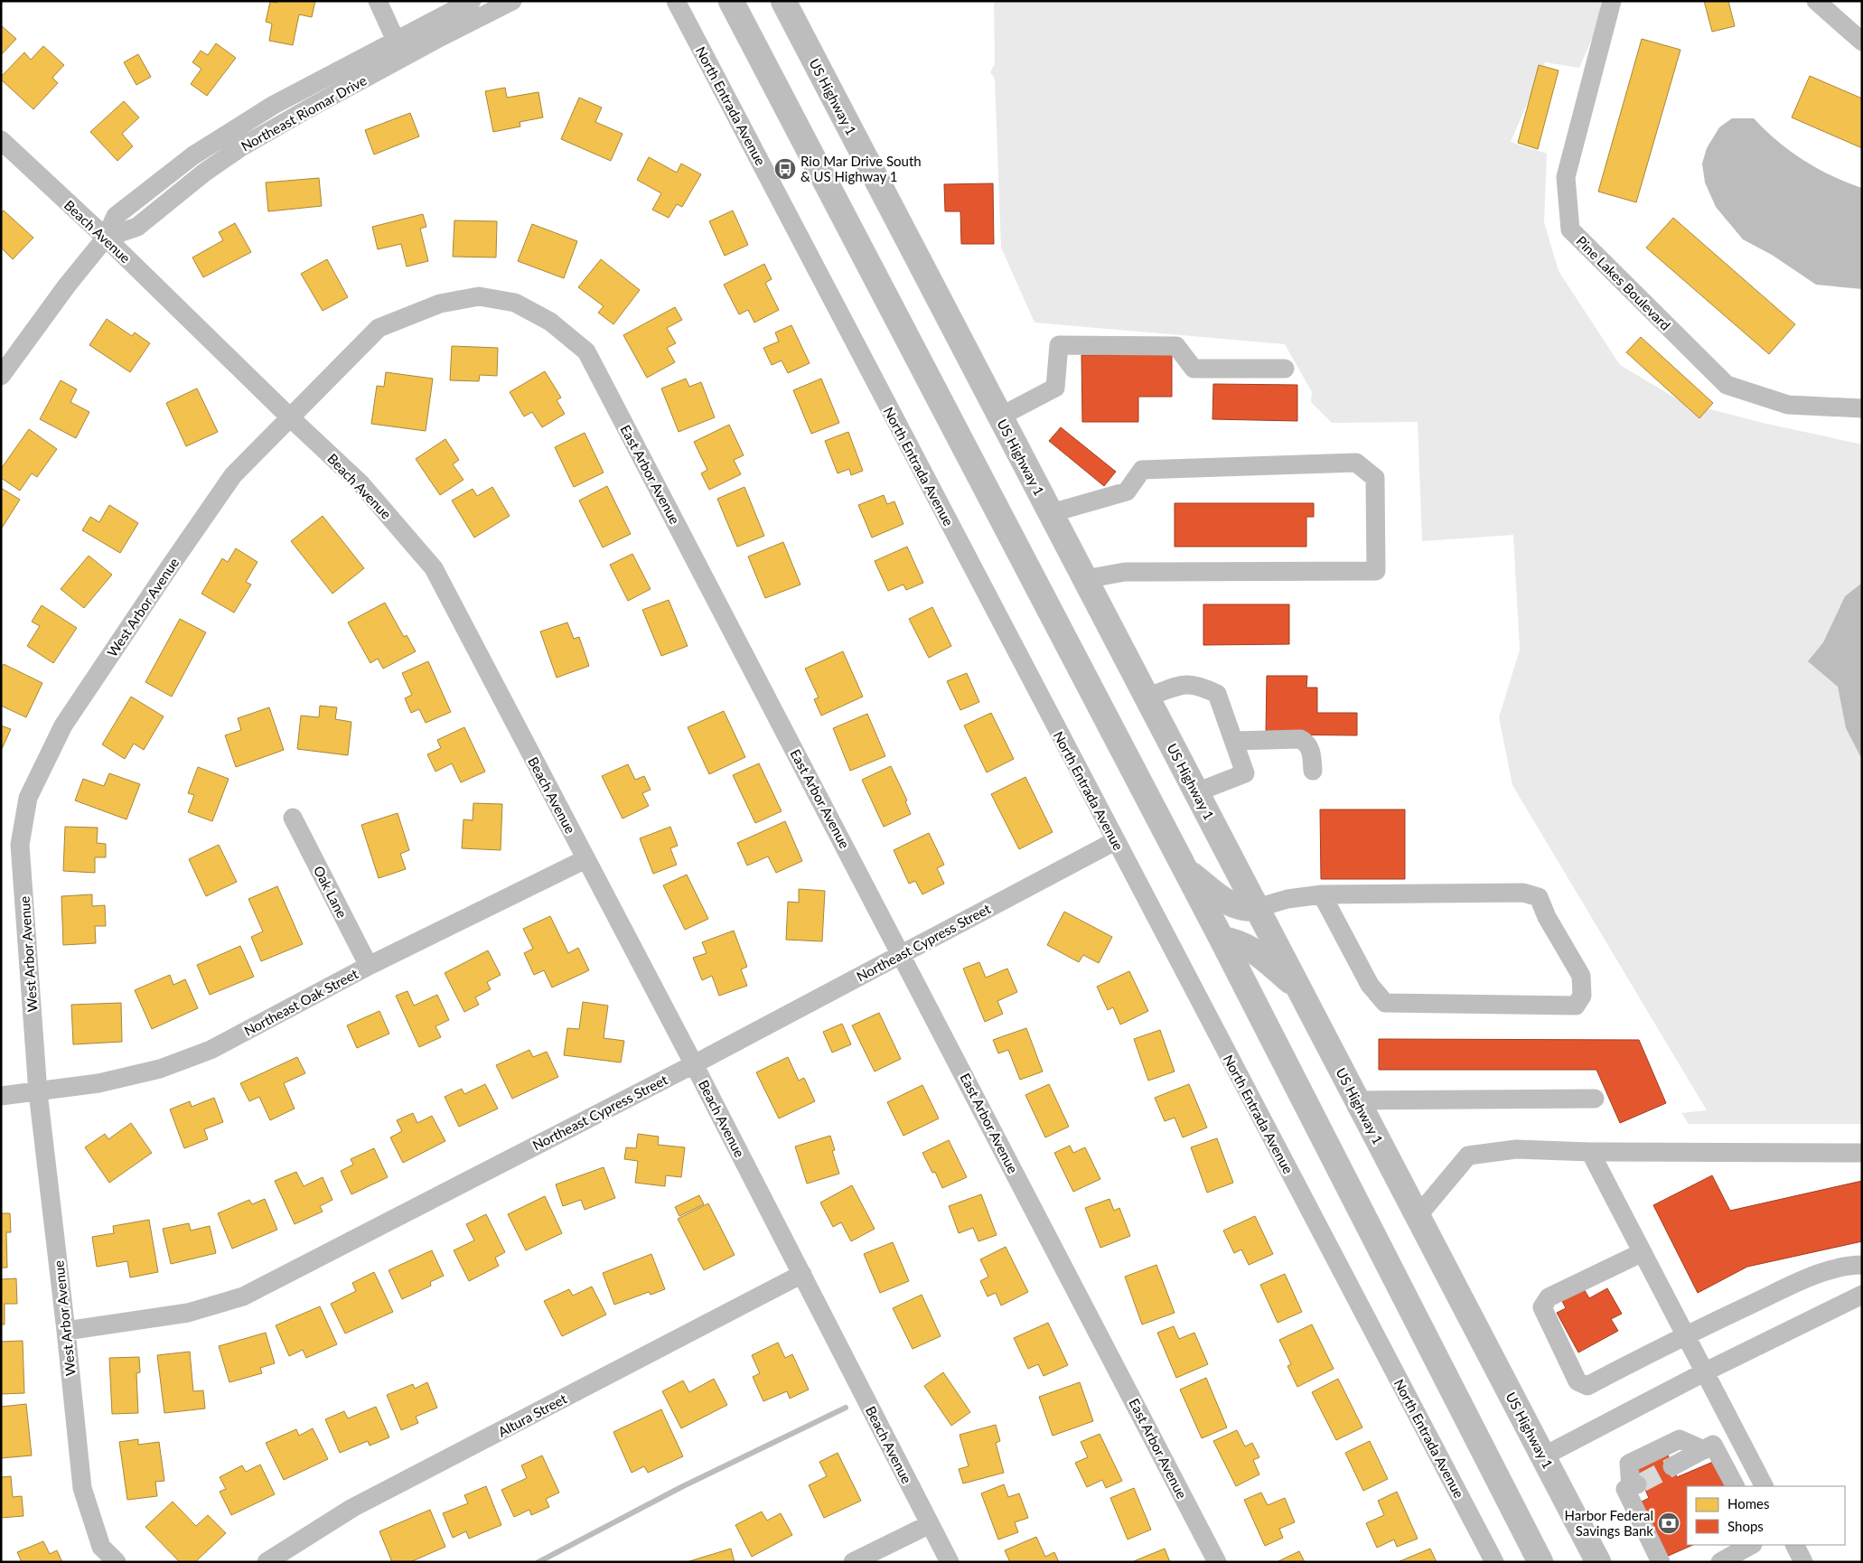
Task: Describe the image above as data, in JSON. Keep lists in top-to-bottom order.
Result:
{
  "streets": {
    "main road": ["US Highway 1"],
    "street": [
      "North Entrada Avenue",
      "Northeast Riomar Drive",
      "Beach Avenue",
      "Pine Lakes Boulevard",
      "East Arbor Avenue",
      "West Arbor Avenue",
      "Oak Lane",
      "Northeast Cypress Street",
      "Northeast Oak Street",
      "Altura Street"
    ]
  },
  "crossings": [
    ["North Entrada Avenue", "Northeast Cypress Street"],
    ["Northeast Riomar Drive", "Beach Avenue"],
    ["Beach Avenue", "East Arbor Avenue"],
    ["Beach Avenue", "West Arbor Avenue"],
    ["Beach Avenue", "Northeast Cypress Street"],
    ["Beach Avenue", "Northeast Oak Street"],
    ["Beach Avenue", "Altura Street"],
    ["East Arbor Avenue", "West Arbor Avenue"],
    ["East Arbor Avenue", "Northeast Cypress Street"],
    ["West Arbor Avenue", "Northeast Cypress Street"],
    ["West Arbor Avenue", "Northeast Oak Street"],
    ["Oak Lane", "Northeast Oak Street"]
  ],
  "places": {
    "bus stop": ["Rio Mar Drive South & US Highway 1"],
    "bank": ["Harbor Federal Savings Bank"]
  },
  "legend": ["Homes", "Shops"]
}
